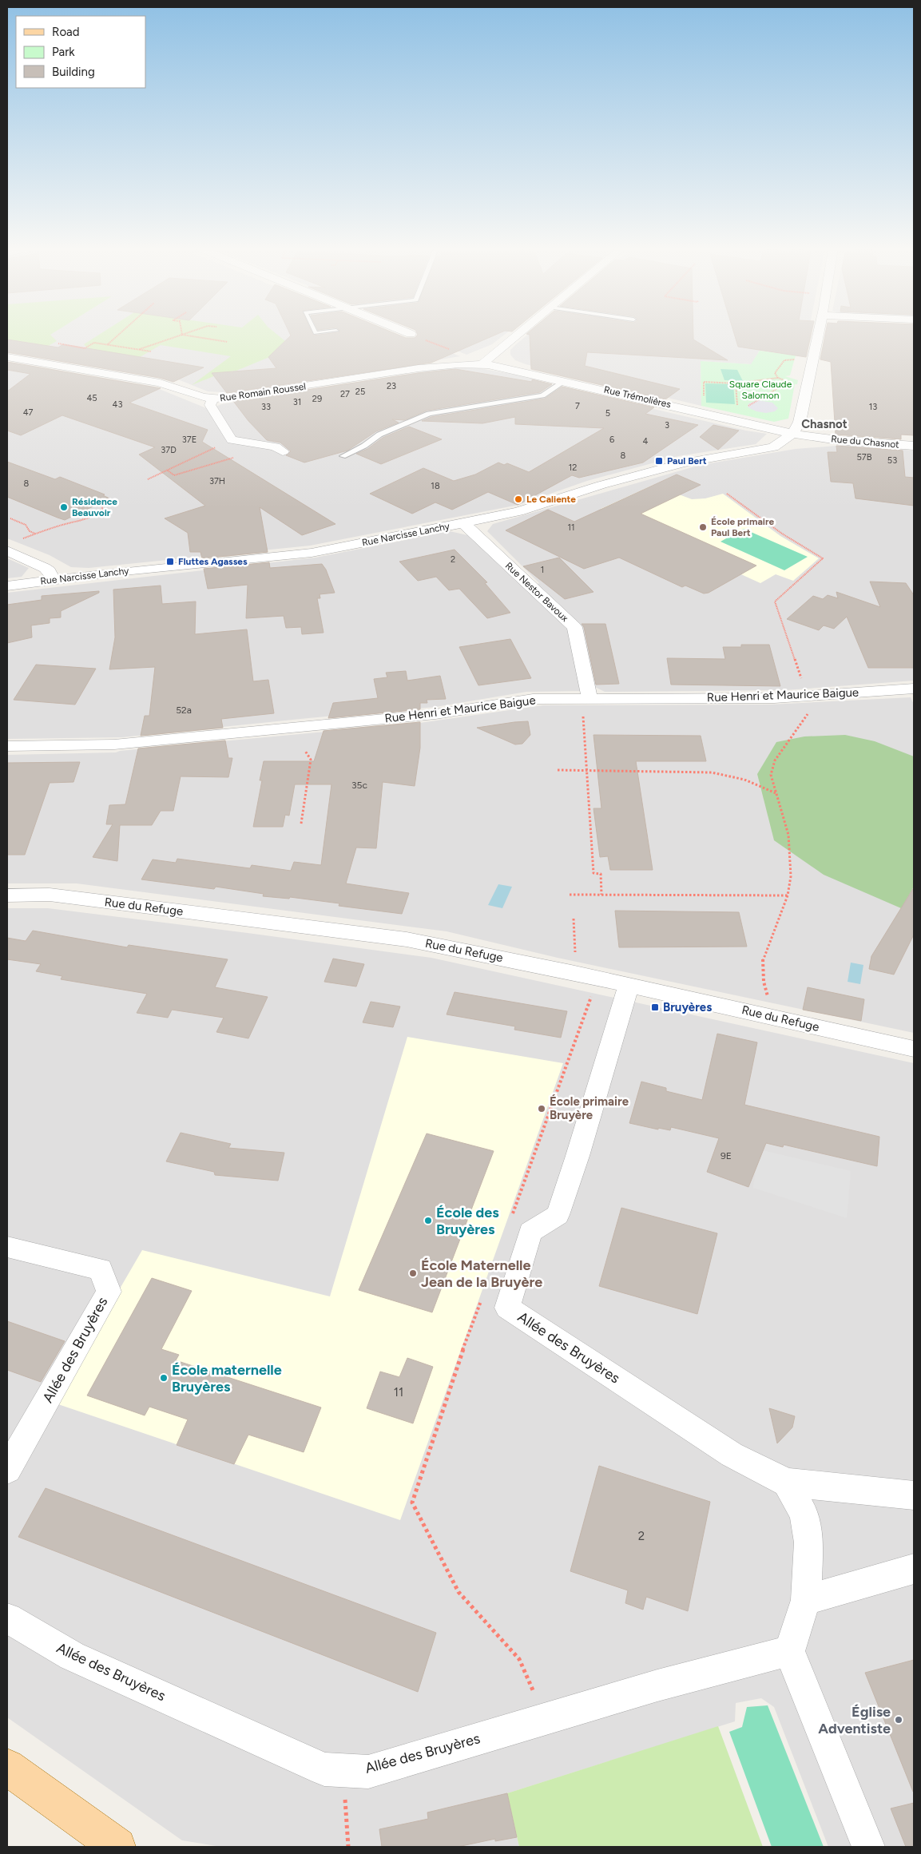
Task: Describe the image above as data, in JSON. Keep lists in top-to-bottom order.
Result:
{
  "streets": {
    "street": [
      "Rue Romain Roussel",
      "Rue Trémolières",
      "Rue du Chasnot",
      "Rue Narcisse Lanchy",
      "Rue Nestor Bavoux",
      "Rue Henri et Maurice Baigue",
      "Rue du Refuge",
      "Allée des Bruyères"
    ]
  },
  "crossings": [
    ["Rue Romain Roussel", "Rue Trémolières"],
    ["Rue Trémolières", "Rue du Chasnot"],
    ["Rue Trémolières", "Rue Narcisse Lanchy"],
    ["Rue du Chasnot", "Rue Narcisse Lanchy"],
    ["Rue Narcisse Lanchy", "Rue Nestor Bavoux"],
    ["Rue Nestor Bavoux", "Rue Henri et Maurice Baigue"],
    ["Rue du Refuge", "Allée des Bruyères"]
  ],
  "districts": ["Chasnot"],
  "parks": ["Square Claude Salomon"],
  "places": {
    "transit": ["Paul Bert", "Fluttes Agasses", "Bruyères"],
    "other": [
      "Le Caliente",
      "Résidence Beauvoir",
      "École primaire Paul Bert",
      "École primaire Bruyère",
      "École des Bruyères",
      "École Maternelle Jean de la Bruyère",
      "École maternelle Bruyères",
      "Église Adventiste"
    ]
  },
  "house_numbers": [
    "23",
    "25",
    "27",
    "45",
    "29",
    "31",
    "43",
    "7",
    "33",
    "13",
    "47",
    "5",
    "3",
    "37E",
    "6",
    "4",
    "37D",
    "8",
    "57B",
    "53",
    "12",
    "37H",
    "8",
    "18",
    "11",
    "2",
    "1",
    "52a",
    "35c",
    "9E",
    "11",
    "2"
  ],
  "legend": ["Road", "Park", "Building"]
}
